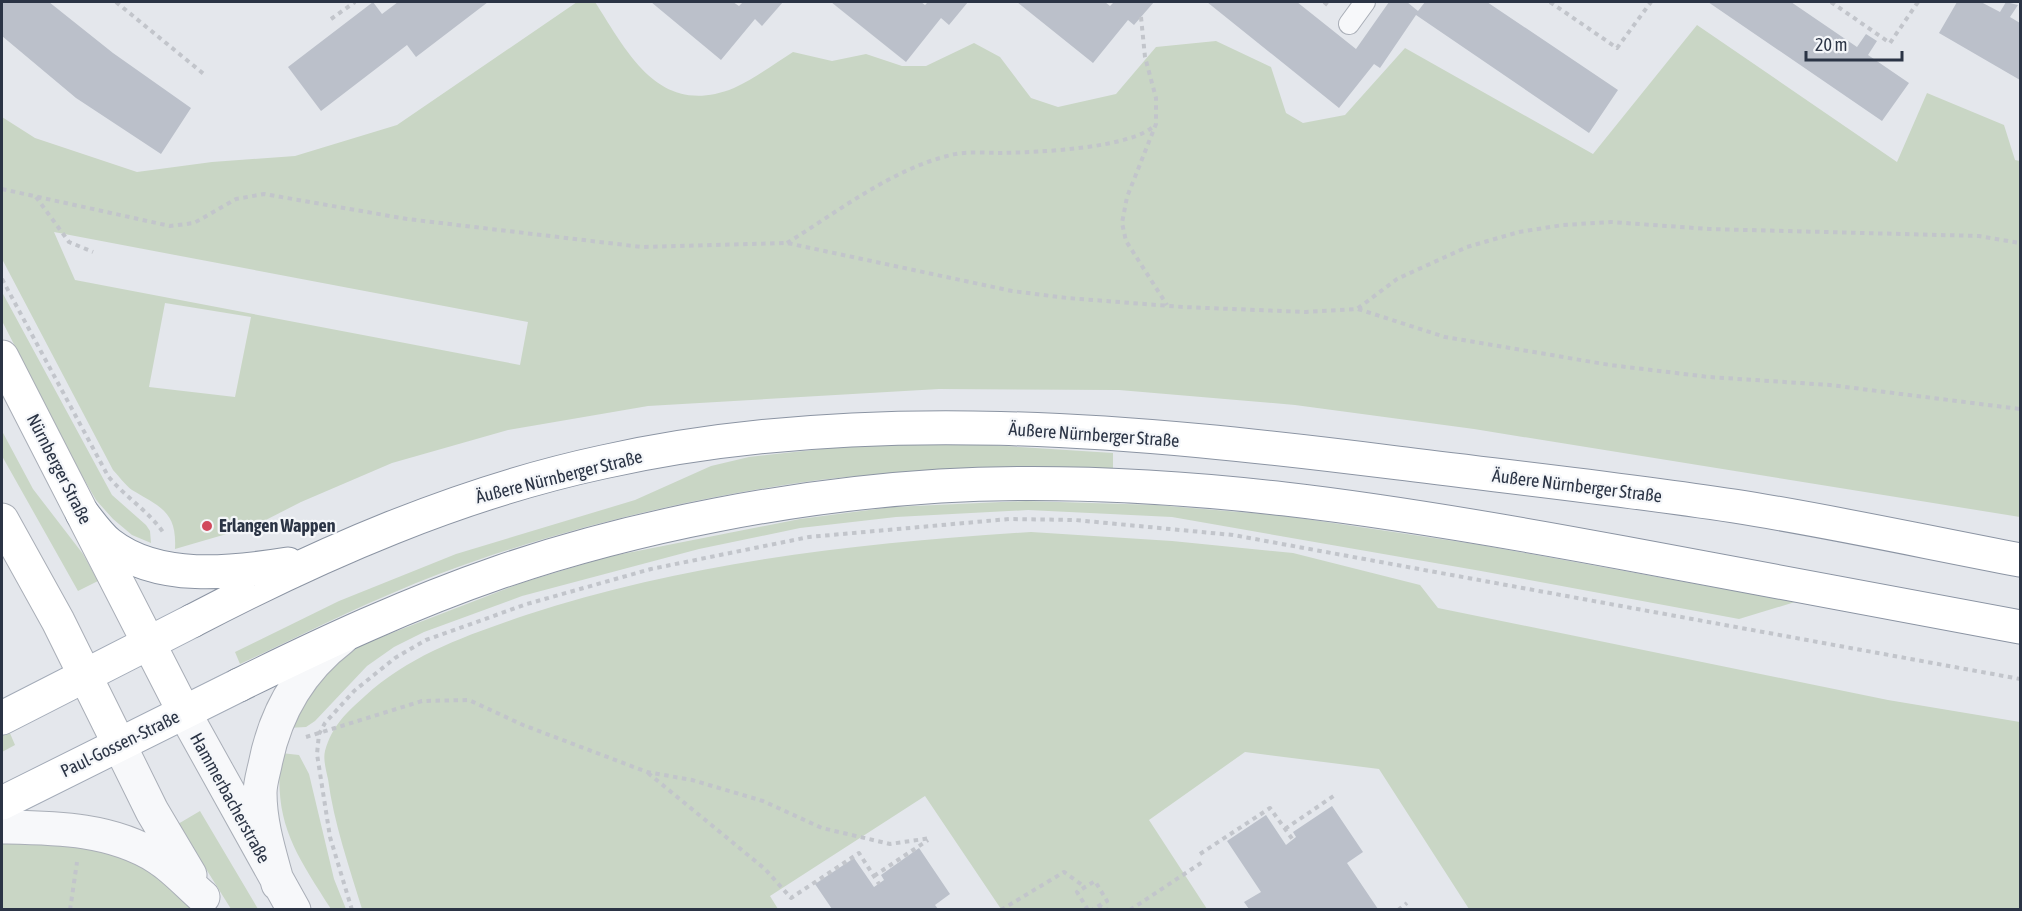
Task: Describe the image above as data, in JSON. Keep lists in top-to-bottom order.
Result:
{
  "streets": {
    "main road": ["Äußere Nürnberger Straße", "Nürnberger Straße", "Paul-Gossen-Straße"],
    "street": ["Hammerbacherstraße"]
  },
  "crossings": [
    ["Äußere Nürnberger Straße", "Nürnberger Straße"],
    ["Paul-Gossen-Straße", "Hammerbacherstraße"]
  ],
  "places": ["Erlangen Wappen"],
  "scale_bar": "20 m"
}
